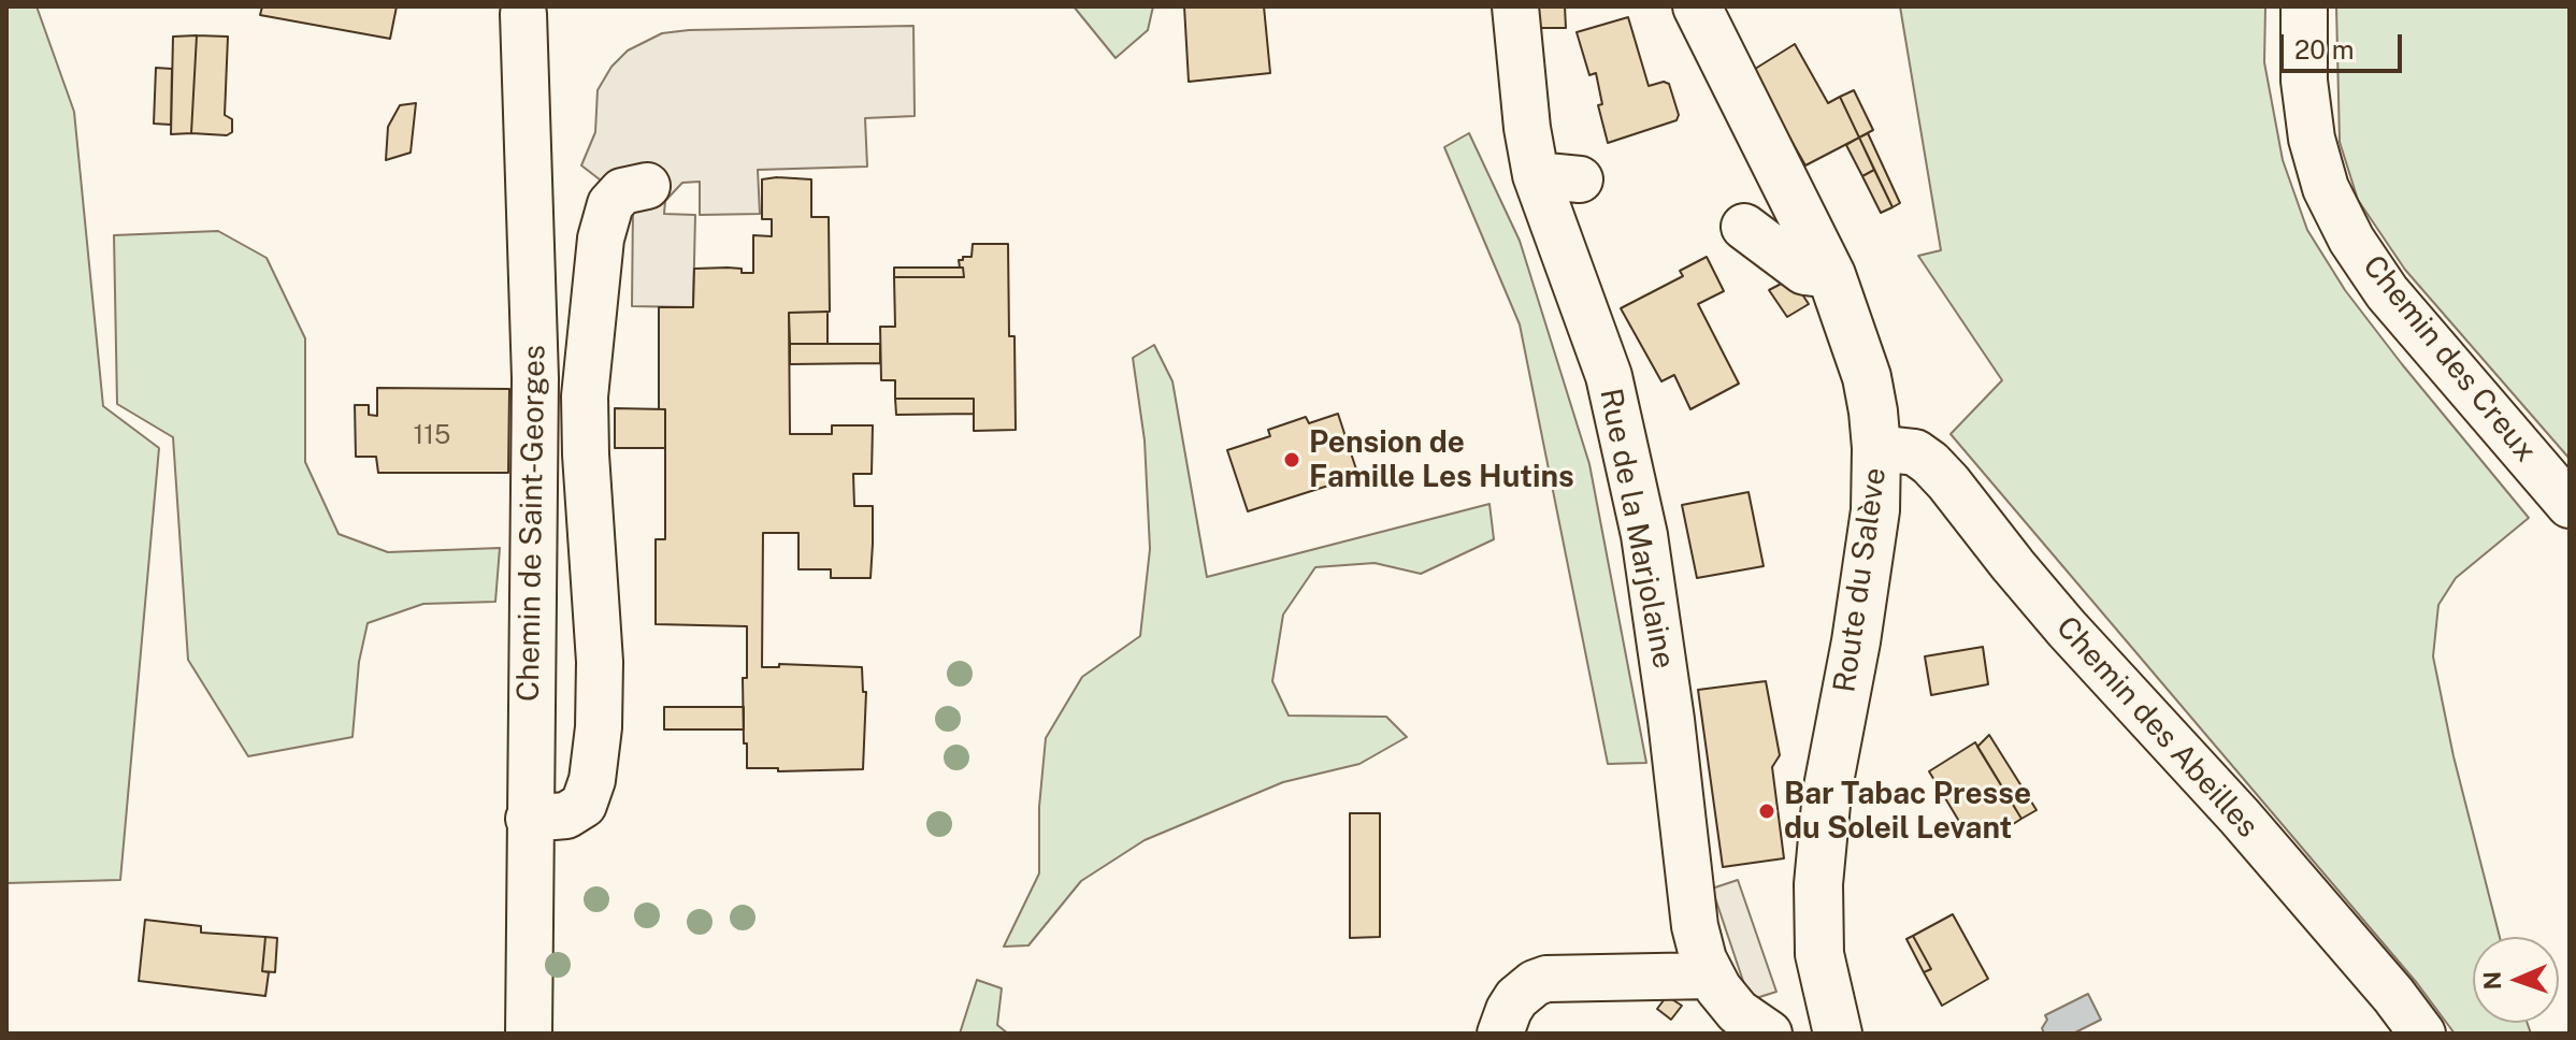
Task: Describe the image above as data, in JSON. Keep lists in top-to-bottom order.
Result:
{
  "streets": {
    "main road": ["Route du Salève"],
    "street": [
      "Chemin des Creux",
      "Chemin de Saint-Georges",
      "Rue de la Marjolaine",
      "Chemin des Abeilles"
    ]
  },
  "crossings": [
    ["Route du Salève", "Chemin des Abeilles"]
  ],
  "places": ["Pension de Famille Les Hutins", "Bar Tabac Presse du Soleil Levant"],
  "house_numbers": ["115"],
  "scale_bar": "20 m",
  "north": "left"
}
